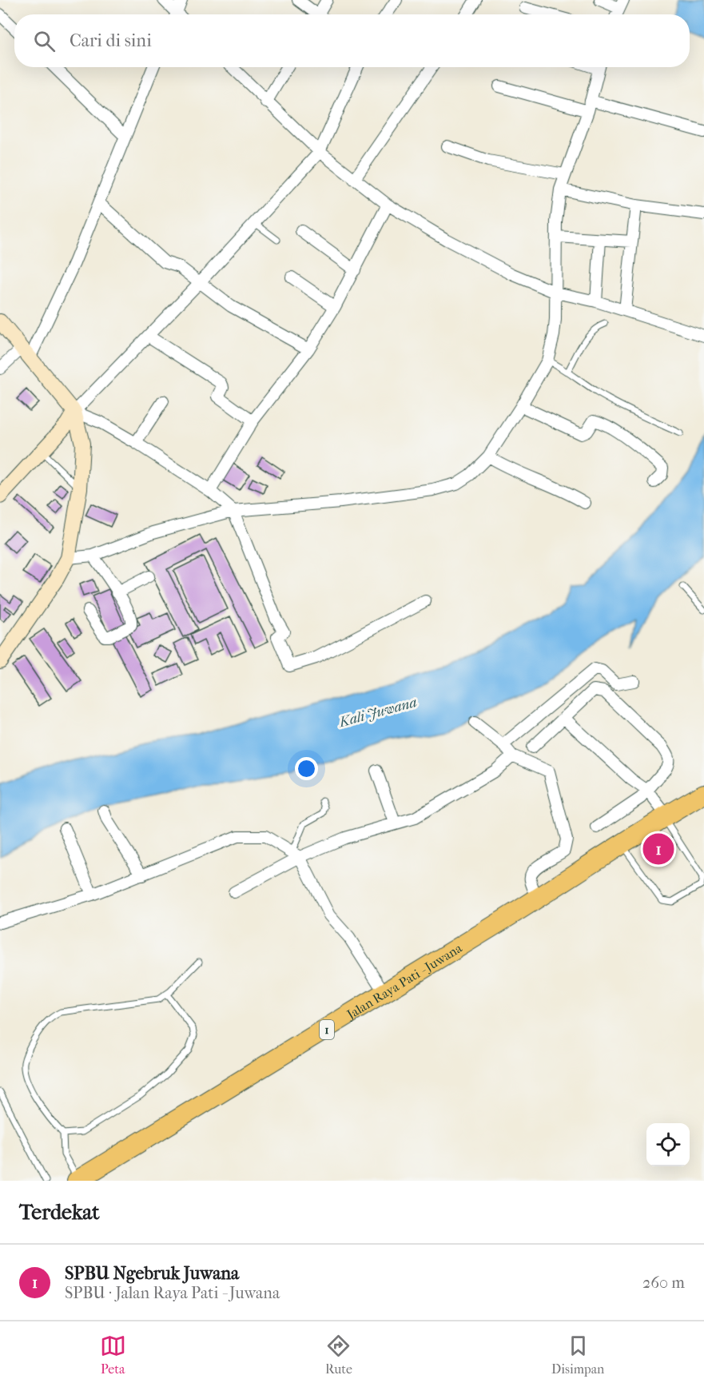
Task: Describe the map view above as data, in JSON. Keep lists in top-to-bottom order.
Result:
{
  "streets": {
    "highway": ["Jalan Raya Pati - Juwana", "1"]
  },
  "water": ["Kali Juwana"],
  "page": {
    "search": "Cari di sini",
    "pins": "1",
    "heading": "Terdekat",
    "list": [
      {
        "mark": "1",
        "name": "SPBU Ngebruk Juwana",
        "note": "SPBU · Jalan Raya Pati - Juwana",
        "value": "260 m"
      }
    ],
    "nav": ["Peta", "Rute", "Disimpan"]
  }
}
